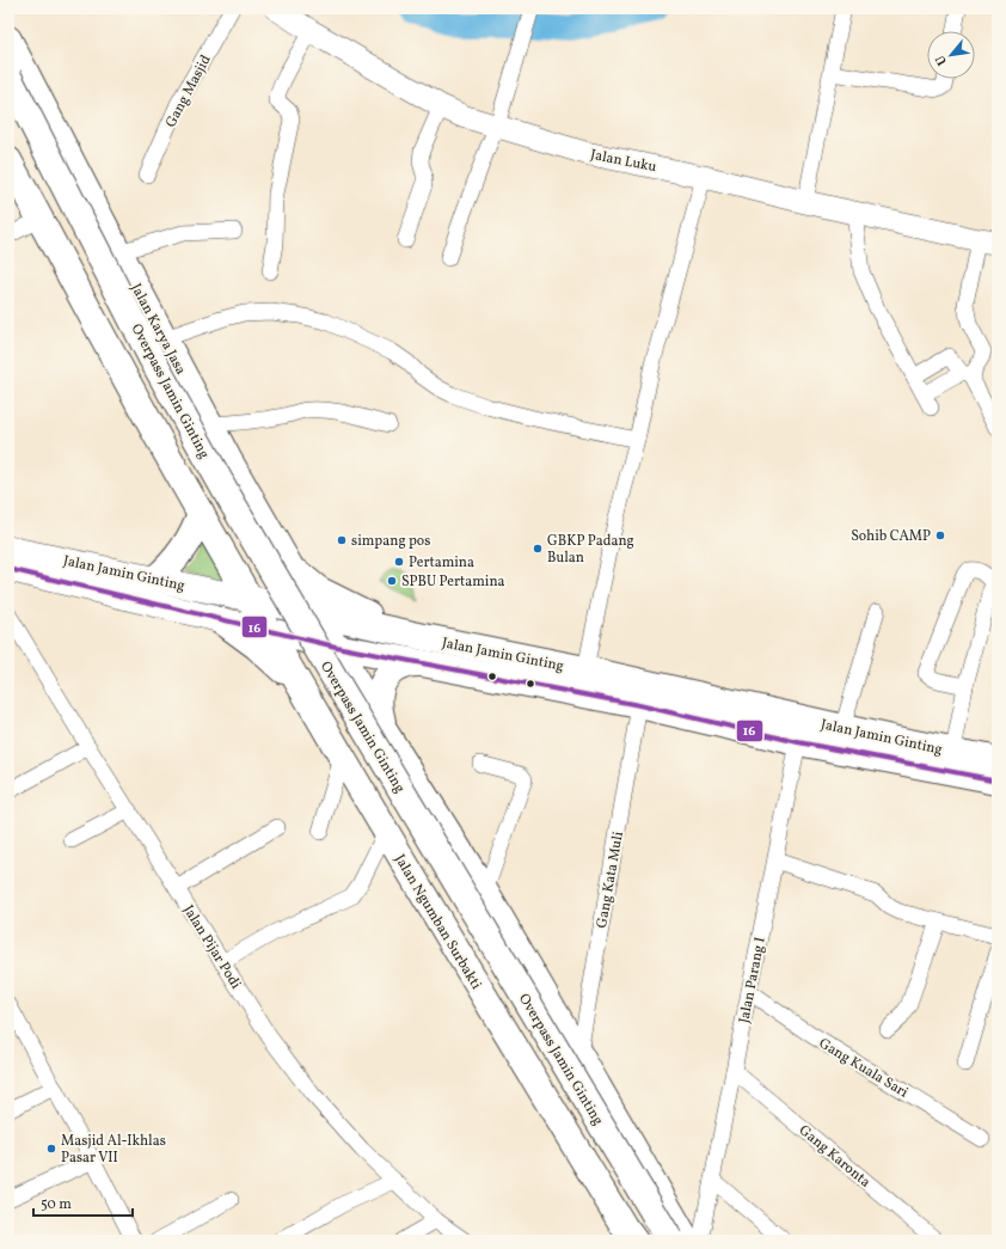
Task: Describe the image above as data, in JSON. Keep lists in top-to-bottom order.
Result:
{
  "streets": {
    "highway": [
      "Jalan Karya Jasa",
      "Overpass Jamin Ginting",
      "Jalan Jamin Ginting",
      "Jalan Ngumban Surbakti"
    ],
    "main road": ["Jalan Luku"],
    "street": [
      "Gang Masjid",
      "Gang Kata Muli",
      "Jalan Pijar Podi",
      "Jalan Parang I",
      "Gang Kuala Sari",
      "Gang Karonta"
    ]
  },
  "crossings": [
    ["Jalan Karya Jasa", "Jalan Jamin Ginting"],
    ["Jalan Jamin Ginting", "Gang Kata Muli"],
    ["Jalan Jamin Ginting", "Jalan Ngumban Surbakti"],
    ["Jalan Jamin Ginting", "Jalan Parang I"],
    ["Jalan Parang I", "Gang Kuala Sari"],
    ["Jalan Parang I", "Gang Karonta"]
  ],
  "places": [
    "Sohib CAMP",
    "simpang pos",
    "GBKP Padang Bulan",
    "Pertamina",
    "SPBU Pertamina",
    "Masjid Al-Ikhlas Pasar VII"
  ],
  "lines": ["transit line 16"],
  "scale_bar": "50 m",
  "north": "bottom left"
}
